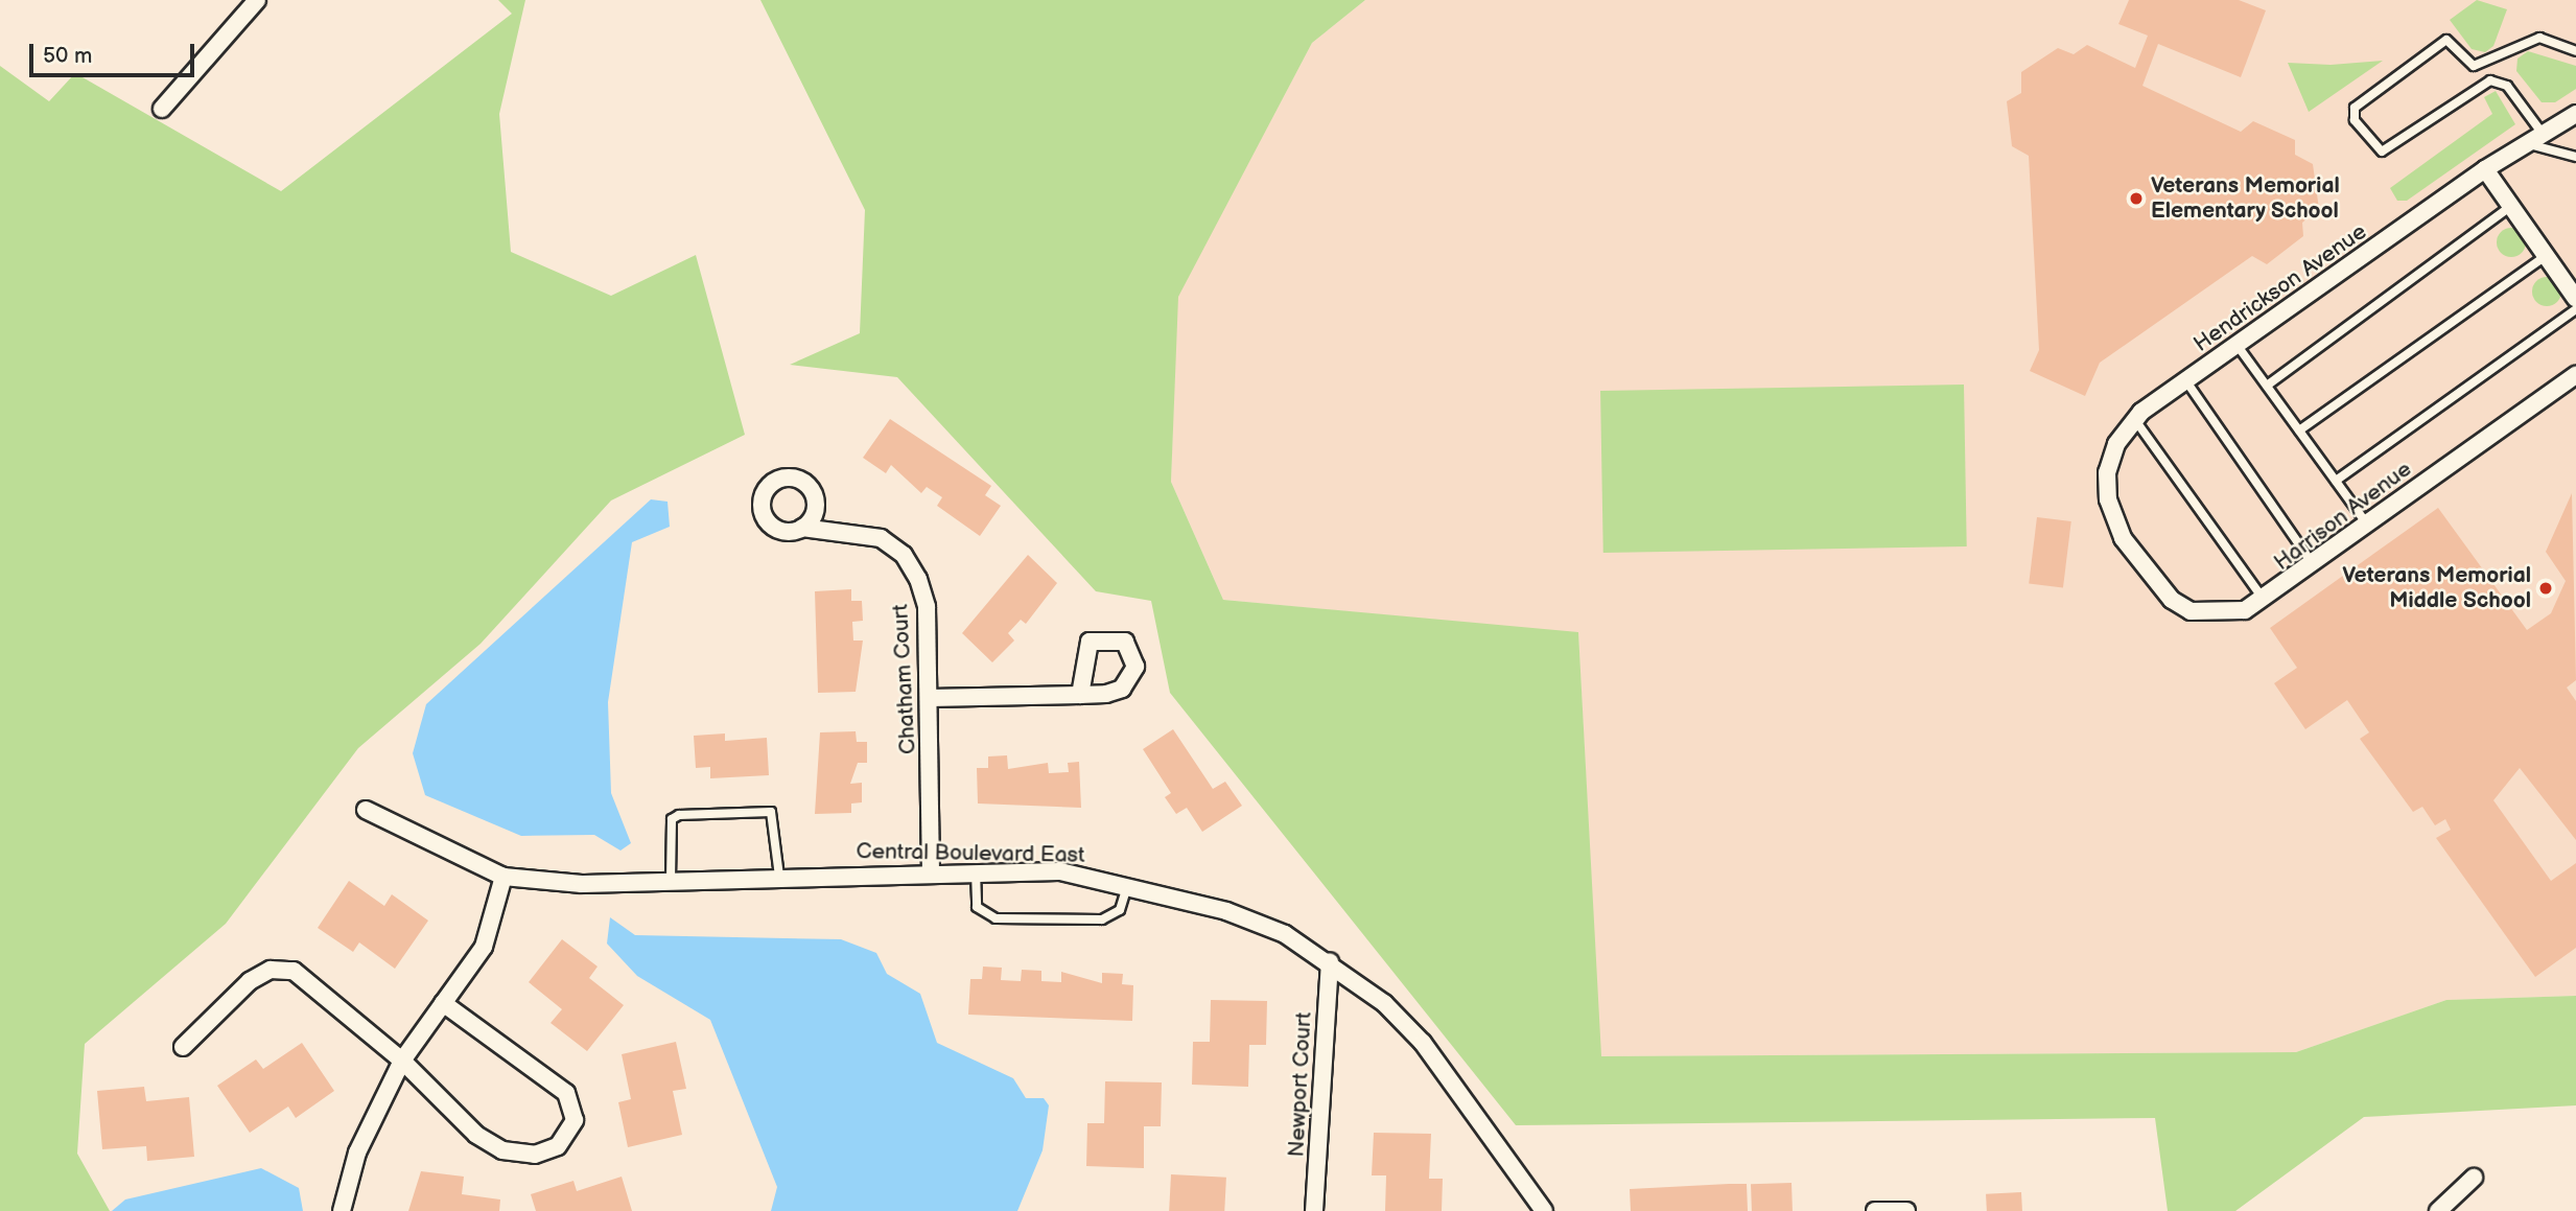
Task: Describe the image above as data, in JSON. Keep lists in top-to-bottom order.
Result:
{
  "streets": {
    "street": [
      "Hendrickson Avenue",
      "Harrison Avenue",
      "Chatham Court",
      "Central Boulevard East",
      "Newport Court"
    ]
  },
  "crossings": [
    ["Hendrickson Avenue", "Harrison Avenue"],
    ["Chatham Court", "Central Boulevard East"],
    ["Central Boulevard East", "Newport Court"]
  ],
  "places": ["Veterans Memorial Elementary School", "Veterans Memorial Middle School"],
  "scale_bar": "50 m"
}
